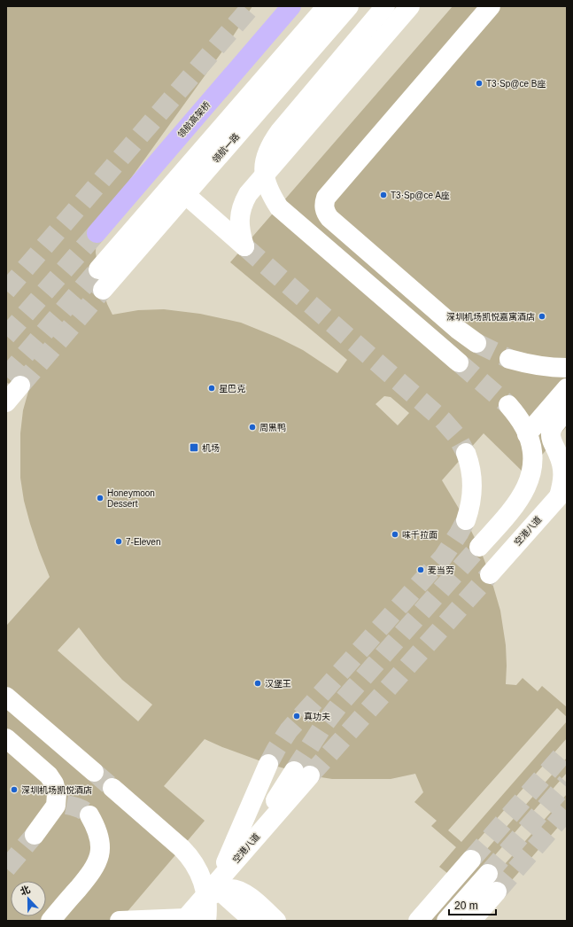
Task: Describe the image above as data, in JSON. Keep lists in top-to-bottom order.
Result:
{
  "streets": {
    "main road": ["领航高架桥"],
    "street": ["领航一路", "空港八道"]
  },
  "places": {
    "other": [
      "T3·Sp@ce B座",
      "T3·Sp@ce A座",
      "深圳机场凯悦嘉寓酒店",
      "星巴克",
      "周黑鸭",
      "Honeymoon Dessert",
      "味千拉面",
      "7-Eleven",
      "麦当劳",
      "汉堡王",
      "真功夫",
      "深圳机场凯悦酒店"
    ],
    "transit": ["机场"]
  },
  "scale_bar": "20 m",
  "north": "top"
}
